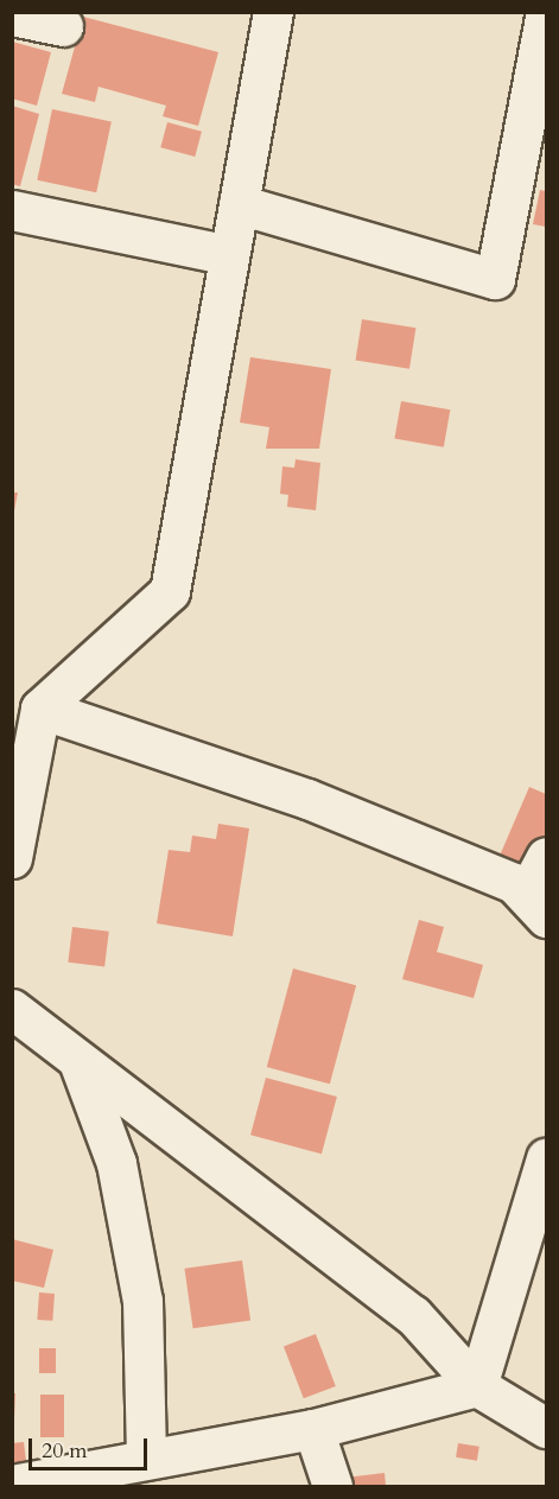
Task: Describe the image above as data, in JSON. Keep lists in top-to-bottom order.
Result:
{
  "scale_bar": "20 m"
}
